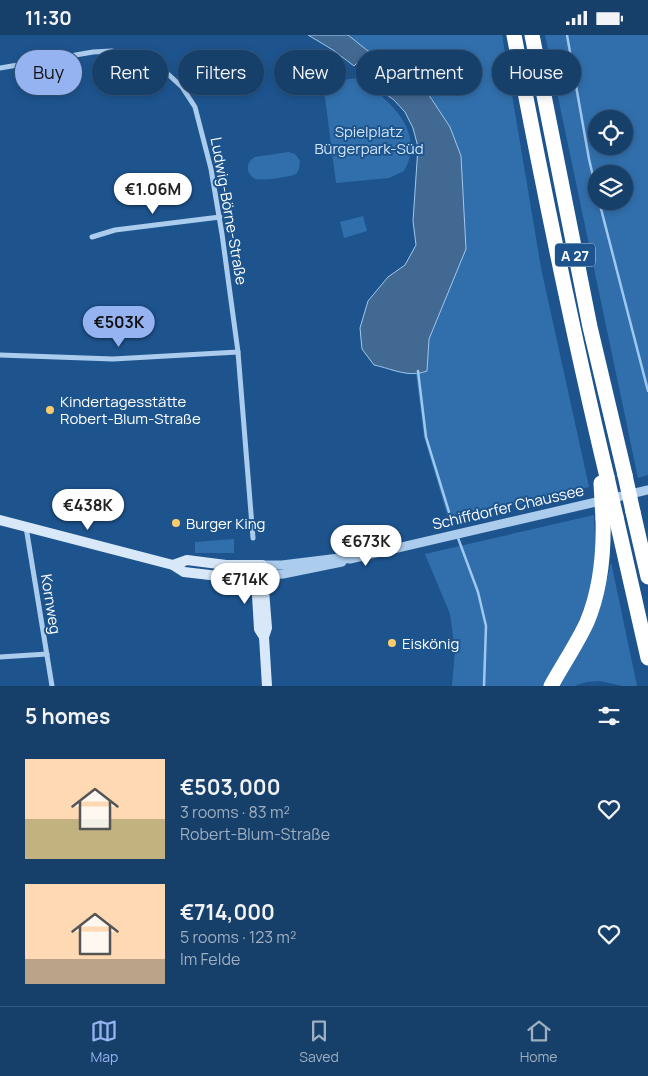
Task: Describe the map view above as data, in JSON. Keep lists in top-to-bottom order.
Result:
{
  "streets": {
    "highway": ["A 27"],
    "main road": ["Schiffdorfer Chaussee"],
    "street": ["Ludwig-Börne-Straße", "Kornweg"]
  },
  "crossings": [
    ["Schiffdorfer Chaussee", "Kornweg"]
  ],
  "parks": ["Spielplatz Bürgerpark-Süd"],
  "places": ["Kindertagesstätte Robert-Blum-Straße", "Burger King", "Eiskönig"],
  "page": {
    "status": "11:30",
    "chip": [
      "Buy",
      "Rent",
      "Filters",
      "New",
      "Apartment",
      "House"
    ],
    "price": [
      "€1.06M",
      "€503K",
      "€438K",
      "€673K",
      "€714K"
    ],
    "heading": "5 homes",
    "list": [
      {
        "name": "€503,000",
        "note": "3 rooms · 83 m² · Robert-Blum-Straße"
      },
      {
        "name": "€714,000",
        "note": "5 rooms · 123 m² · Im Felde"
      }
    ],
    "tabs": ["Map", "Saved", "Home"]
  }
}
